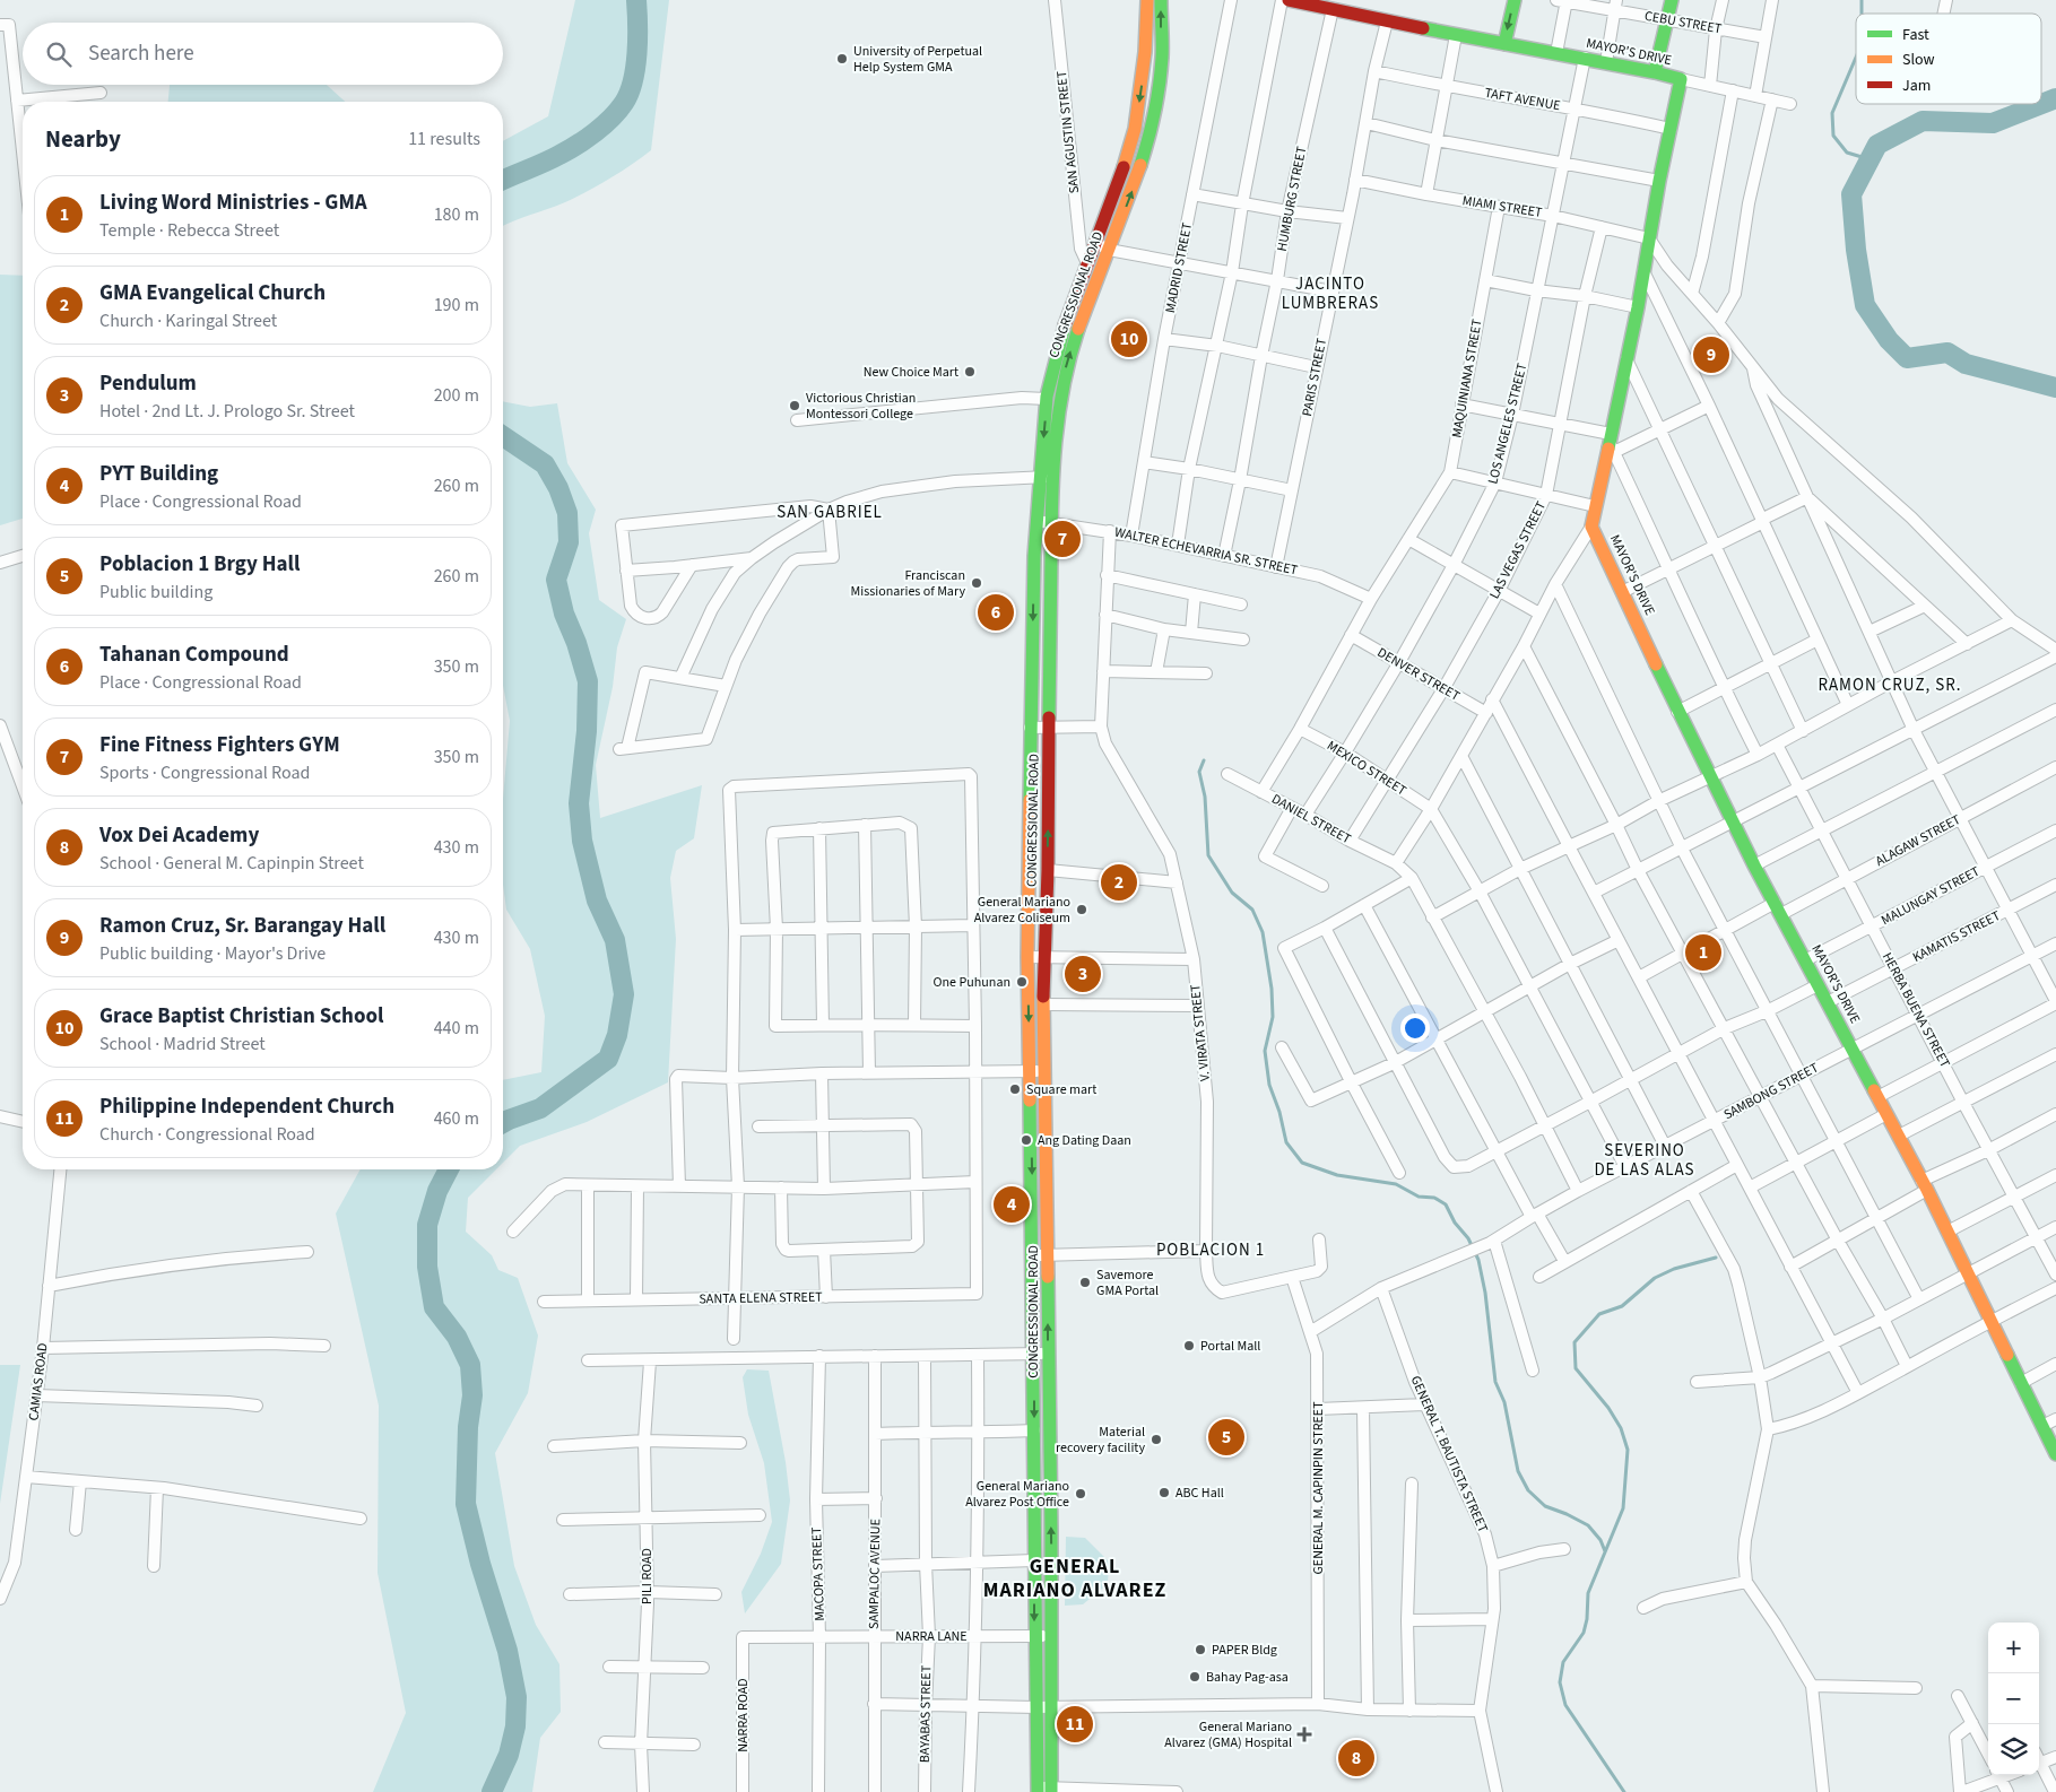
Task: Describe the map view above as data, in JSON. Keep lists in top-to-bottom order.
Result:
{
  "streets": {
    "main road": ["MAYOR'S DRIVE", "CONGRESSIONAL ROAD"],
    "street": [
      "CEBU STREET",
      "TAFT AVENUE",
      "SAN AGUSTIN STREET",
      "HUMBURG STREET",
      "MIAMI STREET",
      "MADRID STREET",
      "PARIS STREET",
      "MAQUINIANA STREET",
      "LOS ANGELES STREET",
      "LAS VEGAS STREET",
      "WALTER ECHEVARRIA SR. STREET",
      "DENVER STREET",
      "MEXICO STREET",
      "DANIEL STREET",
      "ALAGAW STREET",
      "MALUNGAY STREET",
      "KAMATIS STREET",
      "HERBA BUENA STREET",
      "V. VIRATA STREET",
      "SAMBONG STREET",
      "SANTA ELENA STREET",
      "CAMIAS ROAD",
      "GENERAL T. BAUTISTA STREET",
      "GENERAL M. CAPINPIN STREET",
      "MACOPA STREET",
      "SAMPALOC AVENUE",
      "PILI ROAD",
      "NARRA LANE",
      "BAYABAS STREET",
      "NARRA ROAD"
    ]
  },
  "crossings": [
    ["MAYOR'S DRIVE", "TAFT AVENUE"],
    ["MAYOR'S DRIVE", "HUMBURG STREET"],
    ["MAYOR'S DRIVE", "MIAMI STREET"],
    ["MAYOR'S DRIVE", "PARIS STREET"],
    ["MAYOR'S DRIVE", "LOS ANGELES STREET"],
    ["MAYOR'S DRIVE", "DENVER STREET"],
    ["MAYOR'S DRIVE", "MEXICO STREET"],
    ["MAYOR'S DRIVE", "DANIEL STREET"],
    ["MAYOR'S DRIVE", "ALAGAW STREET"],
    ["MAYOR'S DRIVE", "MALUNGAY STREET"],
    ["MAYOR'S DRIVE", "KAMATIS STREET"],
    ["MAYOR'S DRIVE", "SAMBONG STREET"],
    ["TAFT AVENUE", "PARIS STREET"],
    ["TAFT AVENUE", "LOS ANGELES STREET"],
    ["SAN AGUSTIN STREET", "CONGRESSIONAL ROAD"],
    ["HUMBURG STREET", "WALTER ECHEVARRIA SR. STREET"],
    ["MIAMI STREET", "PARIS STREET"],
    ["MIAMI STREET", "MAQUINIANA STREET"],
    ["MIAMI STREET", "LOS ANGELES STREET"],
    ["MIAMI STREET", "LAS VEGAS STREET"],
    ["MADRID STREET", "WALTER ECHEVARRIA SR. STREET"],
    ["CONGRESSIONAL ROAD", "WALTER ECHEVARRIA SR. STREET"],
    ["CONGRESSIONAL ROAD", "NARRA LANE"],
    ["PARIS STREET", "WALTER ECHEVARRIA SR. STREET"],
    ["MAQUINIANA STREET", "WALTER ECHEVARRIA SR. STREET"],
    ["MAQUINIANA STREET", "DENVER STREET"],
    ["MAQUINIANA STREET", "MEXICO STREET"],
    ["MAQUINIANA STREET", "DANIEL STREET"],
    ["LOS ANGELES STREET", "DENVER STREET"],
    ["LOS ANGELES STREET", "MEXICO STREET"],
    ["LOS ANGELES STREET", "DANIEL STREET"],
    ["LAS VEGAS STREET", "DENVER STREET"],
    ["LAS VEGAS STREET", "MEXICO STREET"],
    ["LAS VEGAS STREET", "DANIEL STREET"],
    ["DANIEL STREET", "SAMBONG STREET"],
    ["ALAGAW STREET", "HERBA BUENA STREET"],
    ["MALUNGAY STREET", "HERBA BUENA STREET"],
    ["KAMATIS STREET", "HERBA BUENA STREET"],
    ["HERBA BUENA STREET", "SAMBONG STREET"],
    ["V. VIRATA STREET", "GENERAL M. CAPINPIN STREET"],
    ["SAMBONG STREET", "GENERAL T. BAUTISTA STREET"],
    ["SAMBONG STREET", "GENERAL M. CAPINPIN STREET"],
    ["MACOPA STREET", "NARRA LANE"],
    ["SAMPALOC AVENUE", "NARRA LANE"],
    ["NARRA LANE", "BAYABAS STREET"],
    ["NARRA LANE", "NARRA ROAD"]
  ],
  "districts": [
    "JACINTO LUMBRERAS",
    "SAN GABRIEL",
    "RAMON CRUZ, SR.",
    "SEVERINO DE LAS ALAS",
    "POBLACION 1",
    "GENERAL MARIANO ALVAREZ"
  ],
  "places": {
    "other": [
      "University of Perpetual Help System GMA",
      "New Choice Mart",
      "Victorious Christian Montessori College",
      "Franciscan Missionaries of Mary",
      "General Mariano Alvarez Coliseum",
      "One Puhunan",
      "Square mart",
      "Ang Dating Daan",
      "Savemore GMA Portal",
      "Portal Mall",
      "Material recovery facility",
      "ABC Hall",
      "General Mariano Alvarez Post Office",
      "PAPER Bldg",
      "Bahay Pag-asa"
    ],
    "health": ["General Mariano Alvarez (GMA) Hospital"]
  },
  "legend": ["Fast", "Slow", "Jam"],
  "page": {
    "search": "Search here",
    "heading": ["Nearby", "11 results"],
    "list": [
      {
        "mark": "1",
        "name": "Living Word Ministries - GMA",
        "note": "Temple · Rebecca Street",
        "value": "180 m"
      },
      {
        "mark": "2",
        "name": "GMA Evangelical Church",
        "note": "Church · Karingal Street",
        "value": "190 m"
      },
      {
        "mark": "3",
        "name": "Pendulum",
        "note": "Hotel · 2nd Lt. J. Prologo Sr. Street",
        "value": "200 m"
      },
      {
        "mark": "4",
        "name": "PYT Building",
        "note": "Place · Congressional Road",
        "value": "260 m"
      },
      {
        "mark": "5",
        "name": "Poblacion 1 Brgy Hall",
        "note": "Public building",
        "value": "260 m"
      },
      {
        "mark": "6",
        "name": "Tahanan Compound",
        "note": "Place · Congressional Road",
        "value": "350 m"
      },
      {
        "mark": "7",
        "name": "Fine Fitness Fighters GYM",
        "note": "Sports · Congressional Road",
        "value": "350 m"
      },
      {
        "mark": "8",
        "name": "Vox Dei Academy",
        "note": "School · General M. Capinpin Street",
        "value": "430 m"
      },
      {
        "mark": "9",
        "name": "Ramon Cruz, Sr. Barangay Hall",
        "note": "Public building · Mayor's Drive",
        "value": "430 m"
      },
      {
        "mark": "10",
        "name": "Grace Baptist Christian School",
        "note": "School · Madrid Street",
        "value": "440 m"
      },
      {
        "mark": "11",
        "name": "Philippine Independent Church",
        "note": "Church · Congressional Road",
        "value": "460 m"
      }
    ],
    "pins": [
      "10",
      "9",
      "7",
      "6",
      "2",
      "1",
      "3",
      "4",
      "5",
      "11",
      "8"
    ],
    "map_buttons": ["+", "−"]
  }
}
